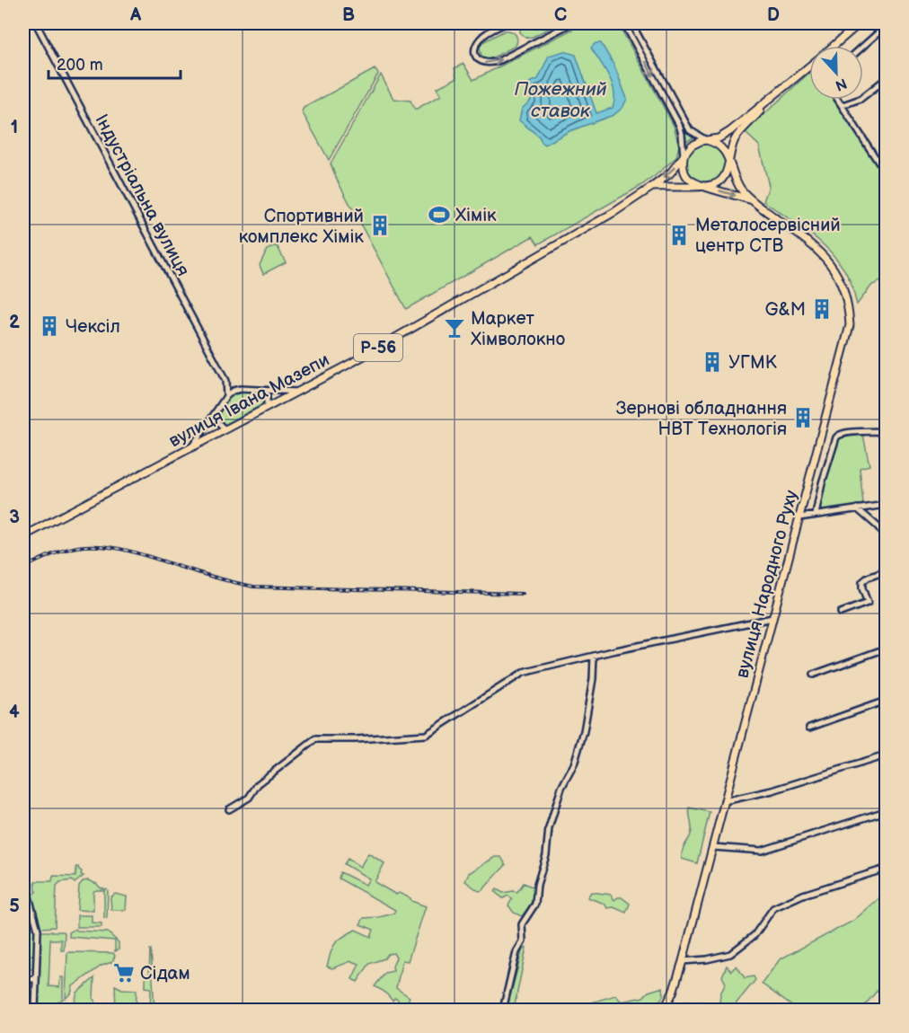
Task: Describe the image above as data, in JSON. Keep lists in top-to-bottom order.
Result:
{
  "streets": {
    "main road": ["Р-56", "вулиця Івана Мазепи", "вулиця Народного Руху"],
    "street": ["Індустріальна вулиця"]
  },
  "crossings": [
    ["Р-56", "вулиця Івана Мазепи"],
    ["Р-56", "вулиця Народного Руху"],
    ["вулиця Івана Мазепи", "вулиця Народного Руху"]
  ],
  "water": ["Пожежний ставок"],
  "places": {
    "sports": ["Хімік"],
    "building": [
      "Спортивний комплекс Хімік",
      "Металосервісний центр СТВ",
      "G&M",
      "Чексіл",
      "УГМК",
      "Зернові обладнання НВТ Технологія"
    ],
    "bar": ["Маркет Хімволокно"],
    "supermarket": ["Сідам"]
  },
  "scale_bar": "200 m",
  "north": "bottom",
  "grid": {
    "columns": [
      "A",
      "B",
      "C",
      "D"
    ],
    "rows": [
      "1",
      "2",
      "3",
      "4",
      "5"
    ]
  }
}
